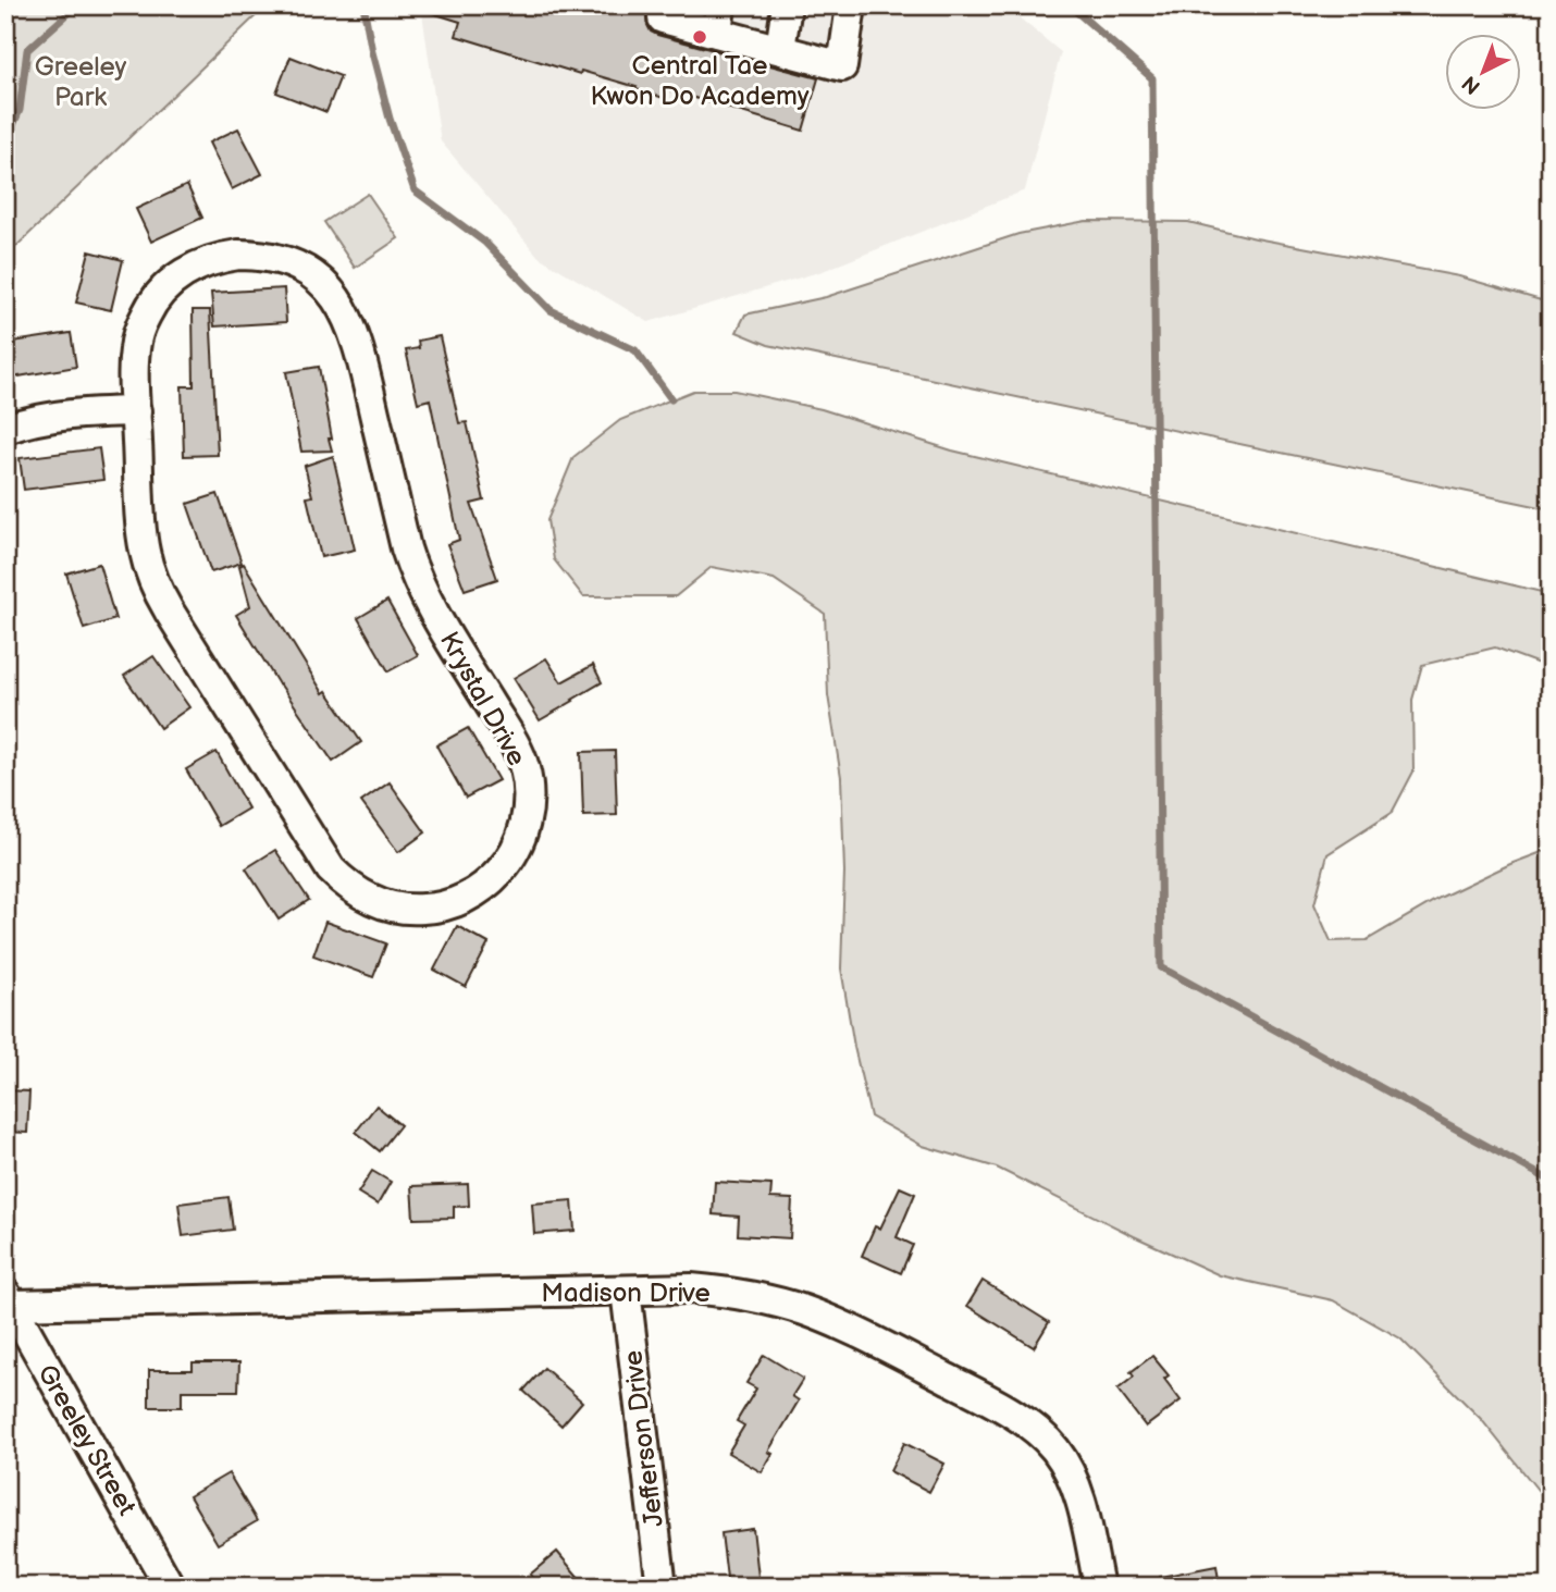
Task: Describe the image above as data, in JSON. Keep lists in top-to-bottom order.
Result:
{
  "streets": {
    "street": [
      "Krystal Drive",
      "Madison Drive",
      "Jefferson Drive",
      "Greeley Street"
    ]
  },
  "crossings": [
    ["Madison Drive", "Jefferson Drive"],
    ["Madison Drive", "Greeley Street"]
  ],
  "parks": ["Greeley Park"],
  "places": ["Central Tae Kwon Do Academy"],
  "north": "bottom left"
}
